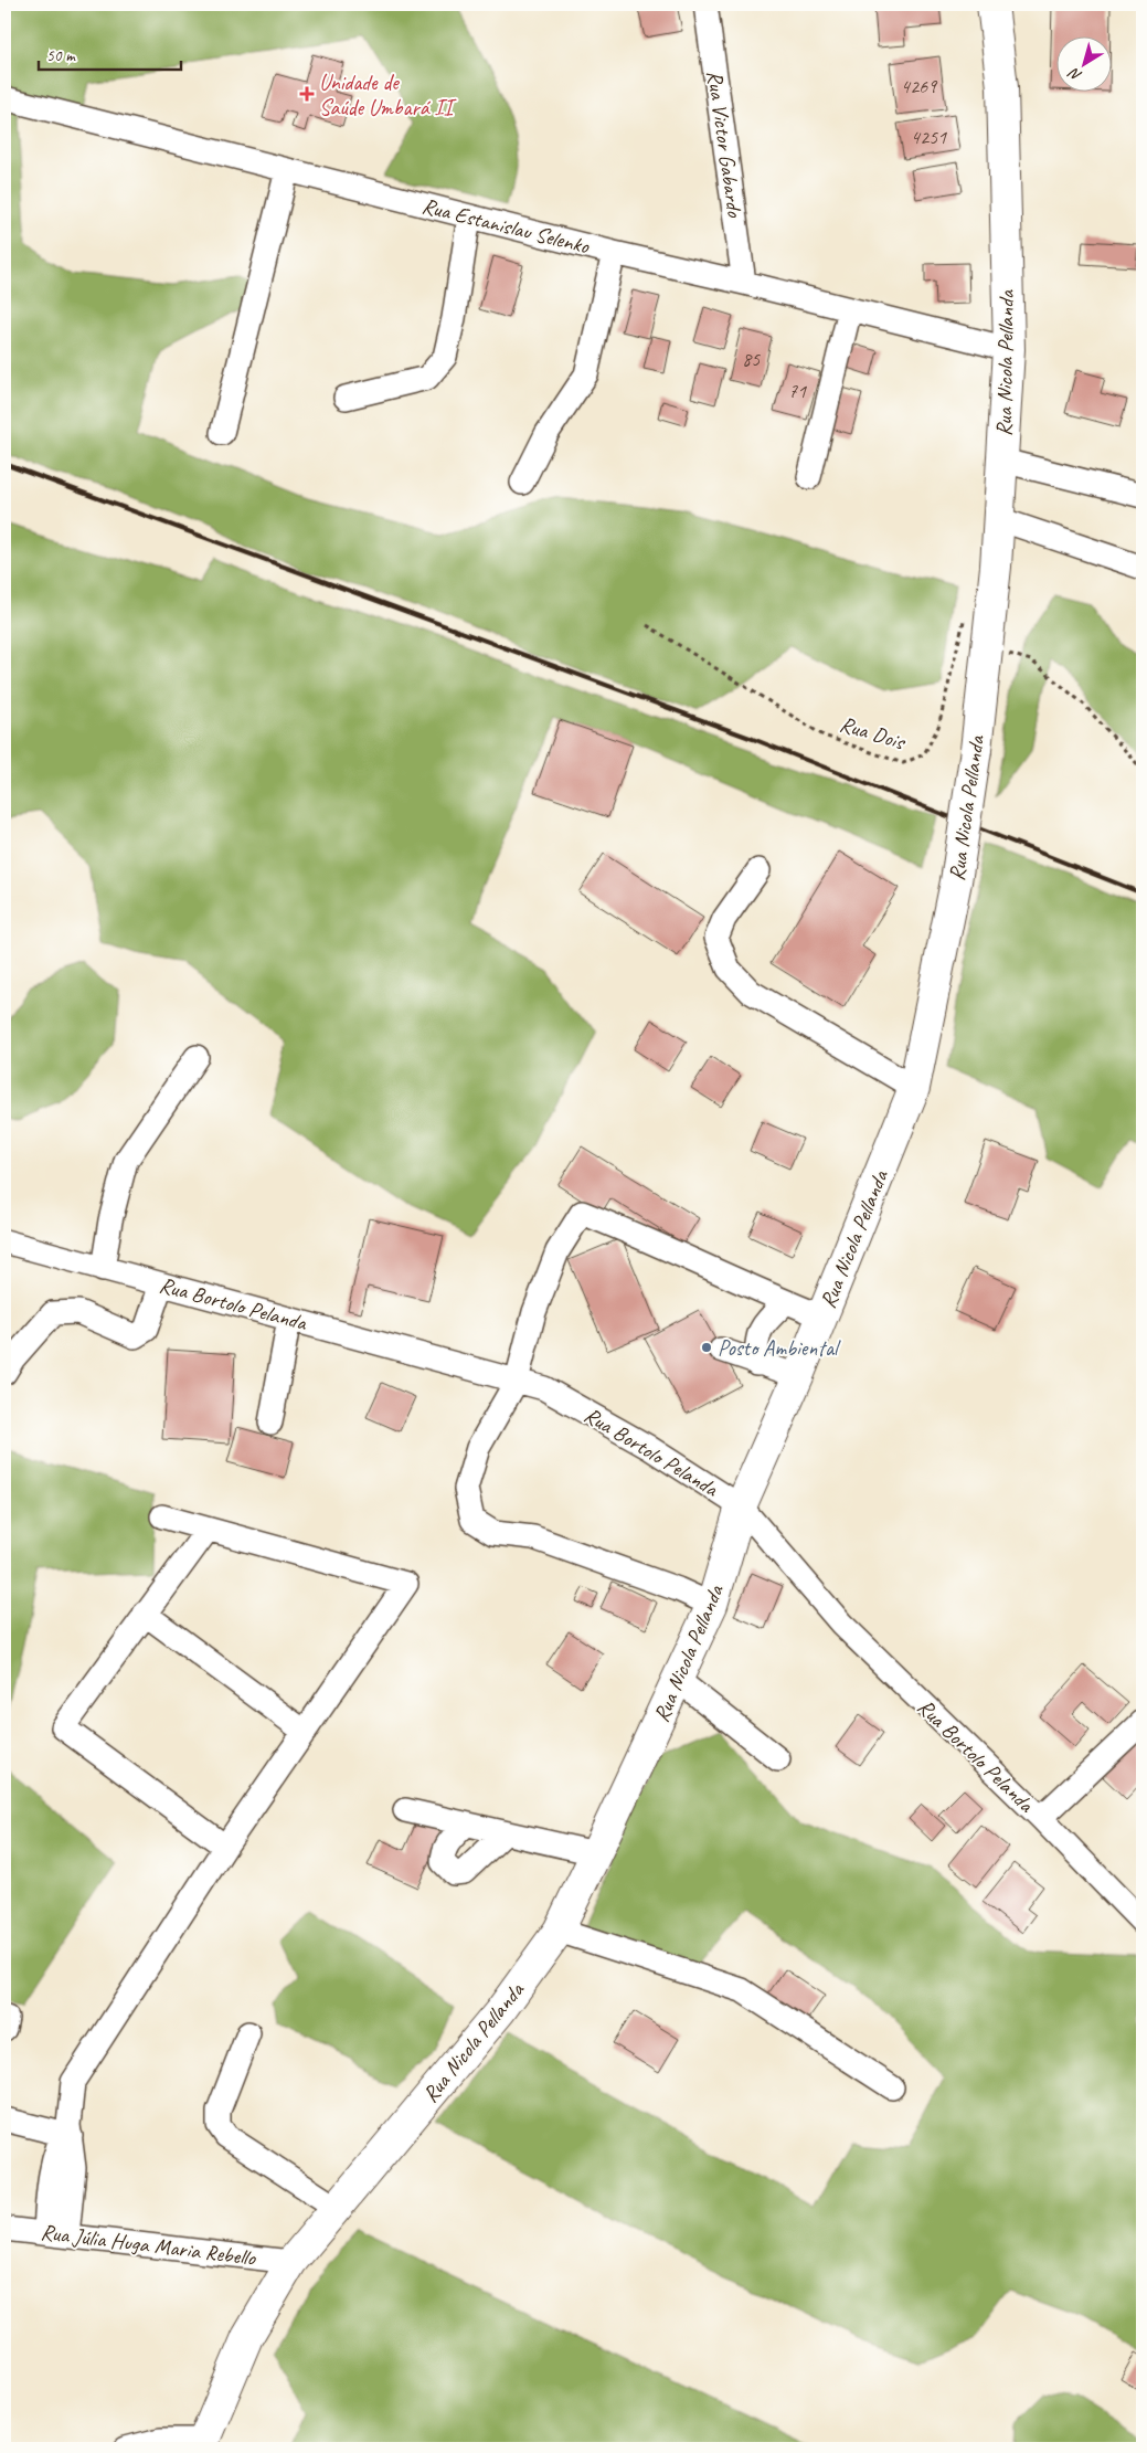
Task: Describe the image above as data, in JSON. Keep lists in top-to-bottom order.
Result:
{
  "streets": {
    "main road": ["Rua Nicola Pellanda"],
    "street": [
      "Rua Victor Gabardo",
      "Rua Estanislau Selenko",
      "Rua Bortolo Pelanda",
      "Rua Júlia Huga Maria Rebello"
    ],
    "path": ["Rua Dois"]
  },
  "crossings": [
    ["Rua Victor Gabardo", "Rua Estanislau Selenko"],
    ["Rua Estanislau Selenko", "Rua Nicola Pellanda"],
    ["Rua Nicola Pellanda", "Rua Bortolo Pelanda"],
    ["Rua Nicola Pellanda", "Rua Júlia Huga Maria Rebello"]
  ],
  "places": {
    "health": ["Unidade de Saúde Umbará II"],
    "other": ["Posto Ambiental"]
  },
  "house_numbers": [
    "4269",
    "4251",
    "85",
    "71"
  ],
  "scale_bar": "50 m",
  "north": "bottom left"
}
